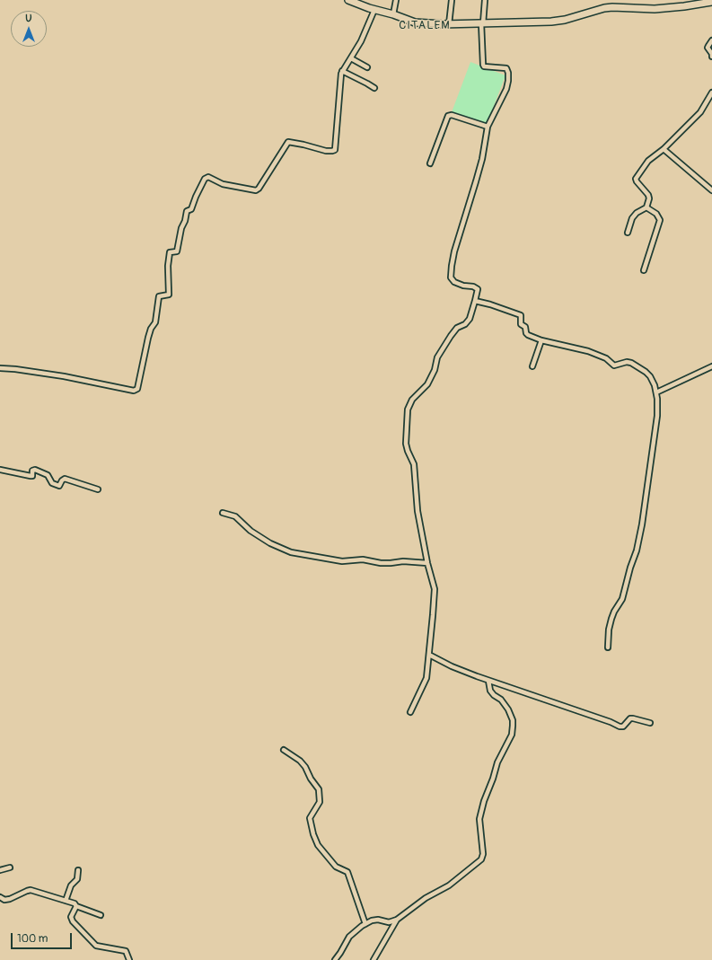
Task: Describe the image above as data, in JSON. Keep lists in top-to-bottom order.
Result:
{
  "districts": ["CITALEM"],
  "scale_bar": "100 m",
  "north": "top"
}
